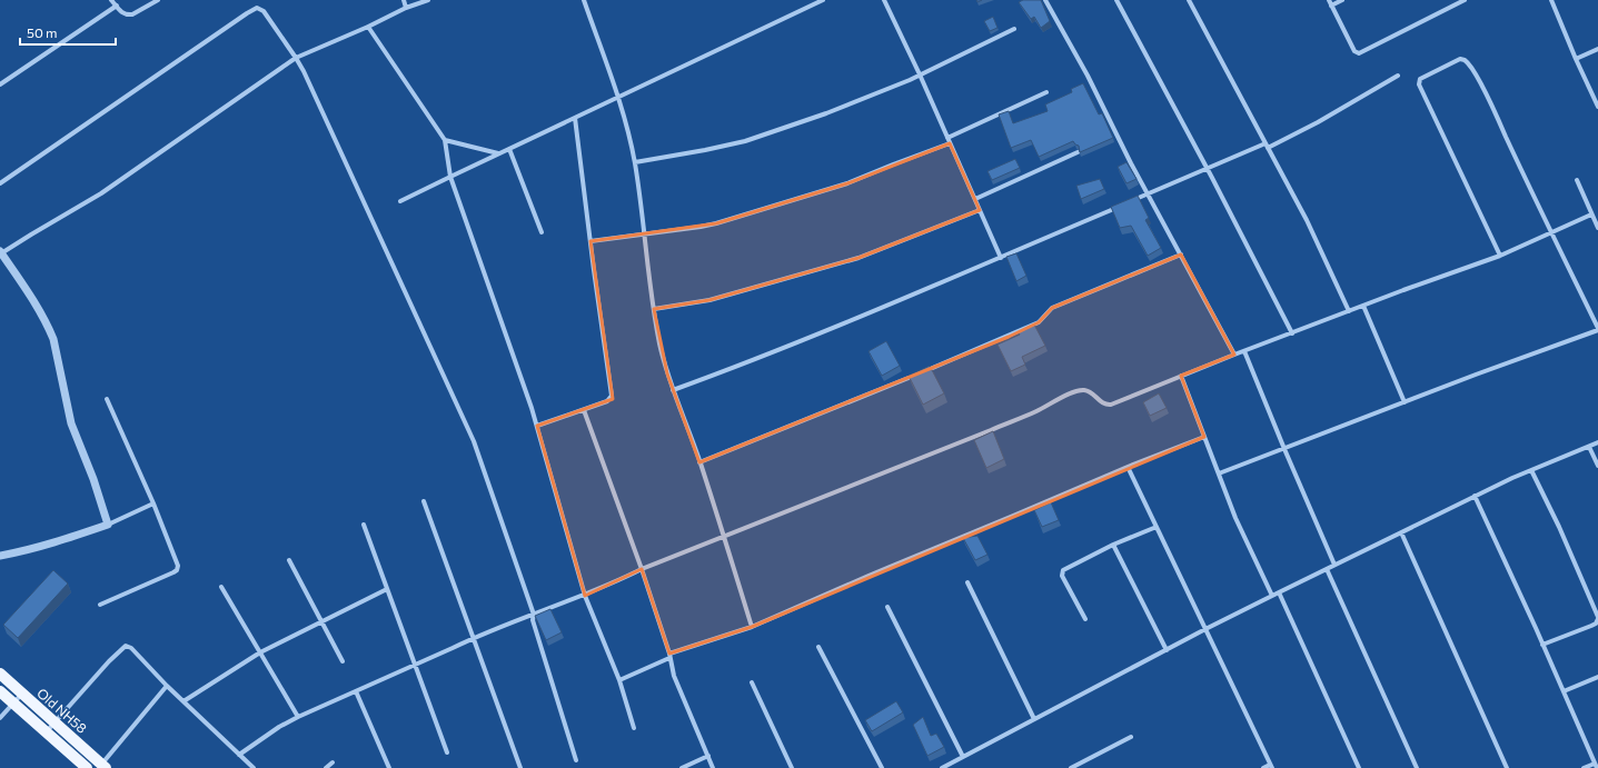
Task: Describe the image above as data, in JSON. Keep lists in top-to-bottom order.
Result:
{
  "streets": {
    "main road": ["Old NH58"]
  },
  "scale_bar": "50 m"
}
